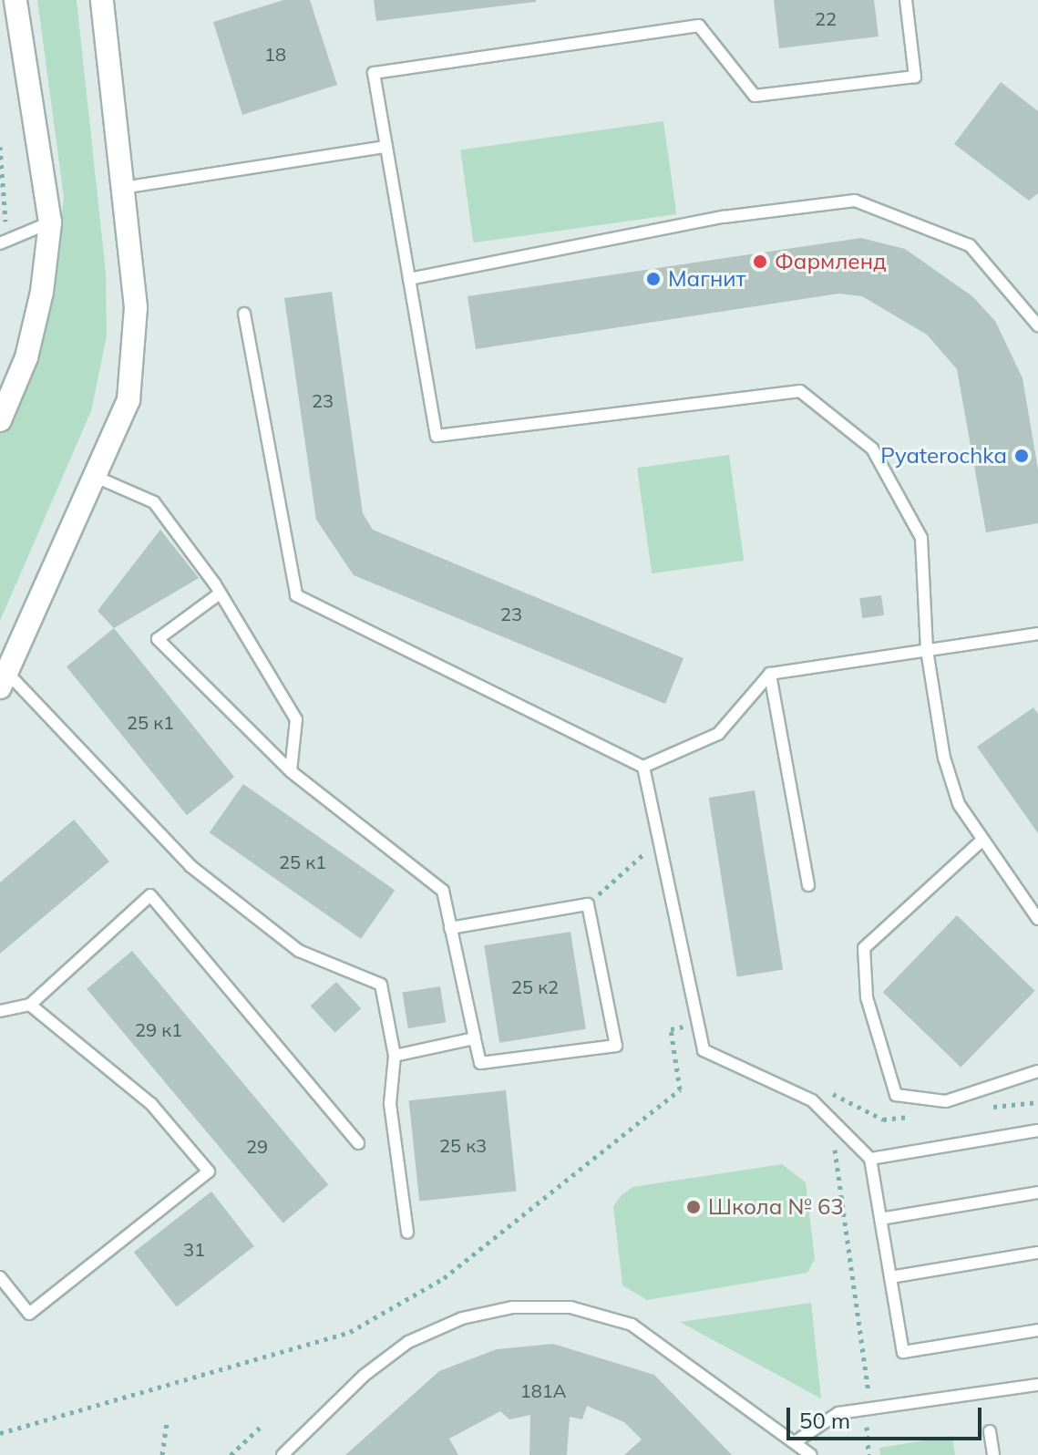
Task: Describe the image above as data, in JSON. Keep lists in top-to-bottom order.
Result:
{
  "places": [
    "Фармленд",
    "Магнит",
    "Pyaterochka",
    "Школа № 63"
  ],
  "house_numbers": [
    "22",
    "18",
    "23",
    "23",
    "25 к1",
    "25 к1",
    "25 к2",
    "29 к1",
    "25 к3",
    "29",
    "31",
    "181А"
  ],
  "scale_bar": "50 m"
}
